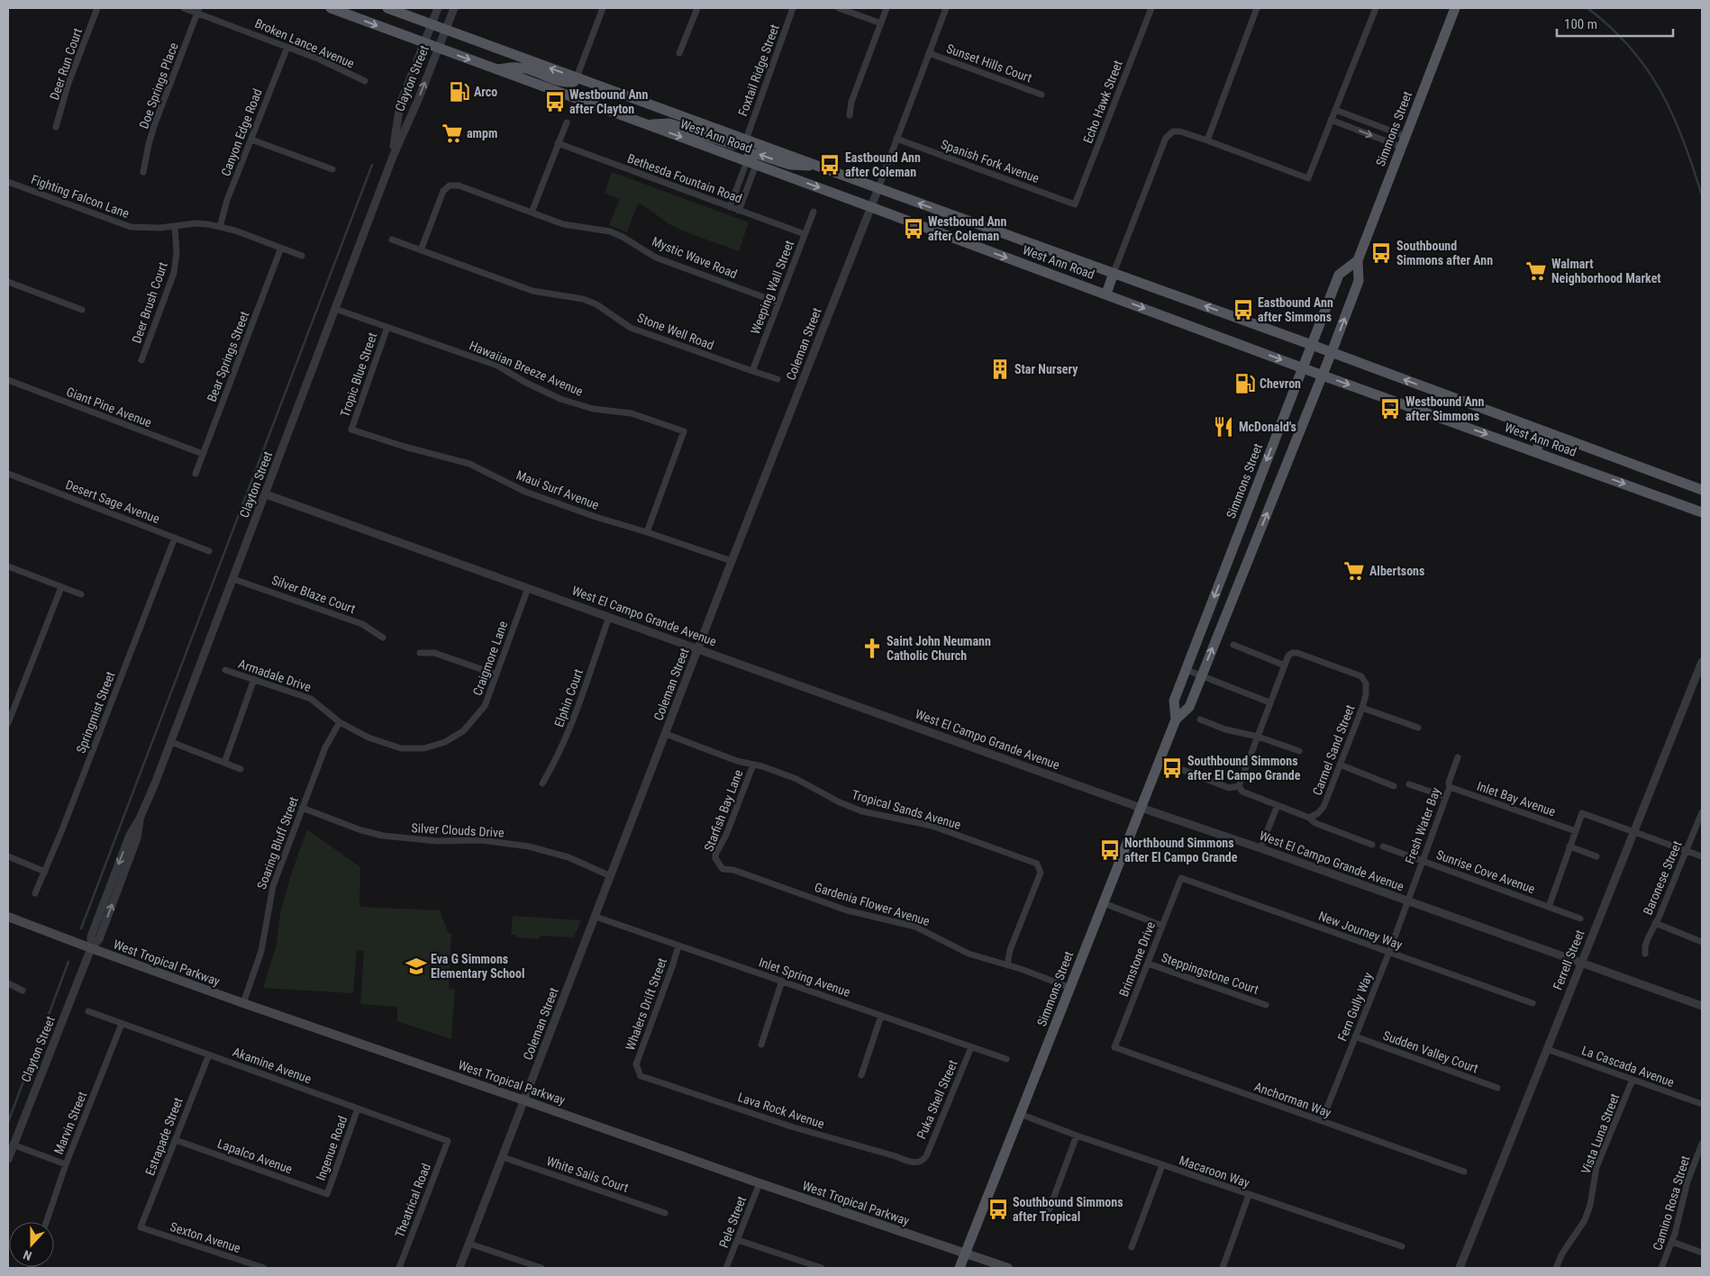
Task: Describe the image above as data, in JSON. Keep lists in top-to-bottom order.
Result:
{
  "streets": {
    "main road": ["Simmons Street", "West Ann Road", "West Tropical Parkway"],
    "street": [
      "Broken Lance Avenue",
      "Sunset Hills Court",
      "Deer Run Court",
      "Foxtail Ridge Street",
      "Clayton Street",
      "Doe Springs Place",
      "Echo Hawk Street",
      "Canyon Edge Road",
      "Spanish Fork Avenue",
      "Bethesda Fountain Road",
      "Fighting Falcon Lane",
      "Mystic Wave Road",
      "Weeping Wall Street",
      "Deer Brush Court",
      "Stone Well Road",
      "Coleman Street",
      "Bear Springs Street",
      "Hawaiian Breeze Avenue",
      "Tropic Blue Street",
      "Giant Pine Avenue",
      "Maui Surf Avenue",
      "Desert Sage Avenue",
      "Silver Blaze Court",
      "West El Campo Grande Avenue",
      "Craigmore Lane",
      "Armadale Drive",
      "Elphin Court",
      "Springmist Street",
      "Carmel Sand Street",
      "Inlet Bay Avenue",
      "Tropical Sands Avenue",
      "Starfish Bay Lane",
      "Fresh Water Bay",
      "Silver Clouds Drive",
      "Soaring Bluff Street",
      "Sunrise Cove Avenue",
      "Baronese Street",
      "Gardenia Flower Avenue",
      "New Journey Way",
      "Brimstone Drive",
      "Ferrell Street",
      "Steppingstone Court",
      "Inlet Spring Avenue",
      "Whalers Drift Street",
      "Fern Gully Way",
      "Sudden Valley Court",
      "Akamine Avenue",
      "La Cascada Avenue",
      "Puka Shell Street",
      "Anchorman Way",
      "Lava Rock Avenue",
      "Marvin Street",
      "Vista Luna Street",
      "Estrapade Street",
      "Ingenue Road",
      "Lapalco Avenue",
      "Macaroon Way",
      "White Sails Court",
      "Theatrical Road",
      "Camino Rosa Street",
      "Pele Street",
      "Sexton Avenue"
    ]
  },
  "crossings": [
    ["Broken Lance Avenue", "Doe Springs Place"],
    ["Broken Lance Avenue", "Canyon Edge Road"],
    ["Sunset Hills Court", "Coleman Street"],
    ["Foxtail Ridge Street", "West Ann Road"],
    ["Clayton Street", "West Ann Road"],
    ["Clayton Street", "Hawaiian Breeze Avenue"],
    ["Clayton Street", "Silver Blaze Court"],
    ["Clayton Street", "West El Campo Grande Avenue"],
    ["Clayton Street", "West Tropical Parkway"],
    ["Echo Hawk Street", "Spanish Fork Avenue"],
    ["Simmons Street", "West Ann Road"],
    ["Simmons Street", "West El Campo Grande Avenue"],
    ["Simmons Street", "Gardenia Flower Avenue"],
    ["Simmons Street", "West Tropical Parkway"],
    ["Simmons Street", "Macaroon Way"],
    ["Canyon Edge Road", "Fighting Falcon Lane"],
    ["West Ann Road", "Coleman Street"],
    ["Spanish Fork Avenue", "Coleman Street"],
    ["Bethesda Fountain Road", "Weeping Wall Street"],
    ["Fighting Falcon Lane", "Deer Brush Court"],
    ["Fighting Falcon Lane", "Bear Springs Street"],
    ["Mystic Wave Road", "Weeping Wall Street"],
    ["Mystic Wave Road", "Stone Well Road"],
    ["Weeping Wall Street", "Stone Well Road"],
    ["Coleman Street", "Maui Surf Avenue"],
    ["Coleman Street", "West El Campo Grande Avenue"],
    ["Coleman Street", "Tropical Sands Avenue"],
    ["Coleman Street", "Silver Clouds Drive"],
    ["Coleman Street", "West Tropical Parkway"],
    ["Coleman Street", "Inlet Spring Avenue"],
    ["Coleman Street", "White Sails Court"],
    ["Bear Springs Street", "Giant Pine Avenue"],
    ["Hawaiian Breeze Avenue", "Tropic Blue Street"],
    ["Hawaiian Breeze Avenue", "Maui Surf Avenue"],
    ["Tropic Blue Street", "Maui Surf Avenue"],
    ["Desert Sage Avenue", "Springmist Street"],
    ["West El Campo Grande Avenue", "Craigmore Lane"],
    ["West El Campo Grande Avenue", "Elphin Court"],
    ["West El Campo Grande Avenue", "Fresh Water Bay"],
    ["West El Campo Grande Avenue", "Ferrell Street"],
    ["West El Campo Grande Avenue", "Fern Gully Way"],
    ["Craigmore Lane", "Armadale Drive"],
    ["Armadale Drive", "Soaring Bluff Street"],
    ["Inlet Bay Avenue", "Fresh Water Bay"],
    ["Tropical Sands Avenue", "Starfish Bay Lane"],
    ["Tropical Sands Avenue", "Gardenia Flower Avenue"],
    ["Starfish Bay Lane", "Gardenia Flower Avenue"],
    ["Fresh Water Bay", "Sunrise Cove Avenue"],
    ["Fresh Water Bay", "Fern Gully Way"],
    ["Silver Clouds Drive", "Soaring Bluff Street"],
    ["Soaring Bluff Street", "West Tropical Parkway"],
    ["New Journey Way", "Brimstone Drive"],
    ["New Journey Way", "Fern Gully Way"],
    ["Brimstone Drive", "Steppingstone Court"],
    ["Brimstone Drive", "Anchorman Way"],
    ["Ferrell Street", "La Cascada Avenue"],
    ["West Tropical Parkway", "Pele Street"],
    ["Inlet Spring Avenue", "Whalers Drift Street"],
    ["Inlet Spring Avenue", "Puka Shell Street"],
    ["Whalers Drift Street", "Lava Rock Avenue"],
    ["Fern Gully Way", "Sudden Valley Court"],
    ["Fern Gully Way", "Anchorman Way"],
    ["Akamine Avenue", "Marvin Street"],
    ["Akamine Avenue", "Estrapade Street"],
    ["Akamine Avenue", "Ingenue Road"],
    ["Akamine Avenue", "Theatrical Road"],
    ["La Cascada Avenue", "Vista Luna Street"],
    ["Puka Shell Street", "Lava Rock Avenue"],
    ["Estrapade Street", "Lapalco Avenue"],
    ["Estrapade Street", "Sexton Avenue"],
    ["Ingenue Road", "Lapalco Avenue"]
  ],
  "places": {
    "fuel station": ["Arco", "Chevron"],
    "bus stop": [
      "Westbound Ann after Clayton",
      "Eastbound Ann after Coleman",
      "Westbound Ann after Coleman",
      "Southbound Simmons after Ann",
      "Eastbound Ann after Simmons",
      "Westbound Ann after Simmons",
      "Southbound Simmons after El Campo Grande",
      "Northbound Simmons after El Campo Grande",
      "Southbound Simmons after Tropical"
    ],
    "supermarket": ["ampm", "Walmart Neighborhood Market", "Albertsons"],
    "building": ["Star Nursery"],
    "restaurant": ["McDonald's"],
    "church": ["Saint John Neumann Catholic Church"],
    "school or university": ["Eva G Simmons Elementary School"]
  },
  "scale_bar": "100 m",
  "north": "bottom"
}
